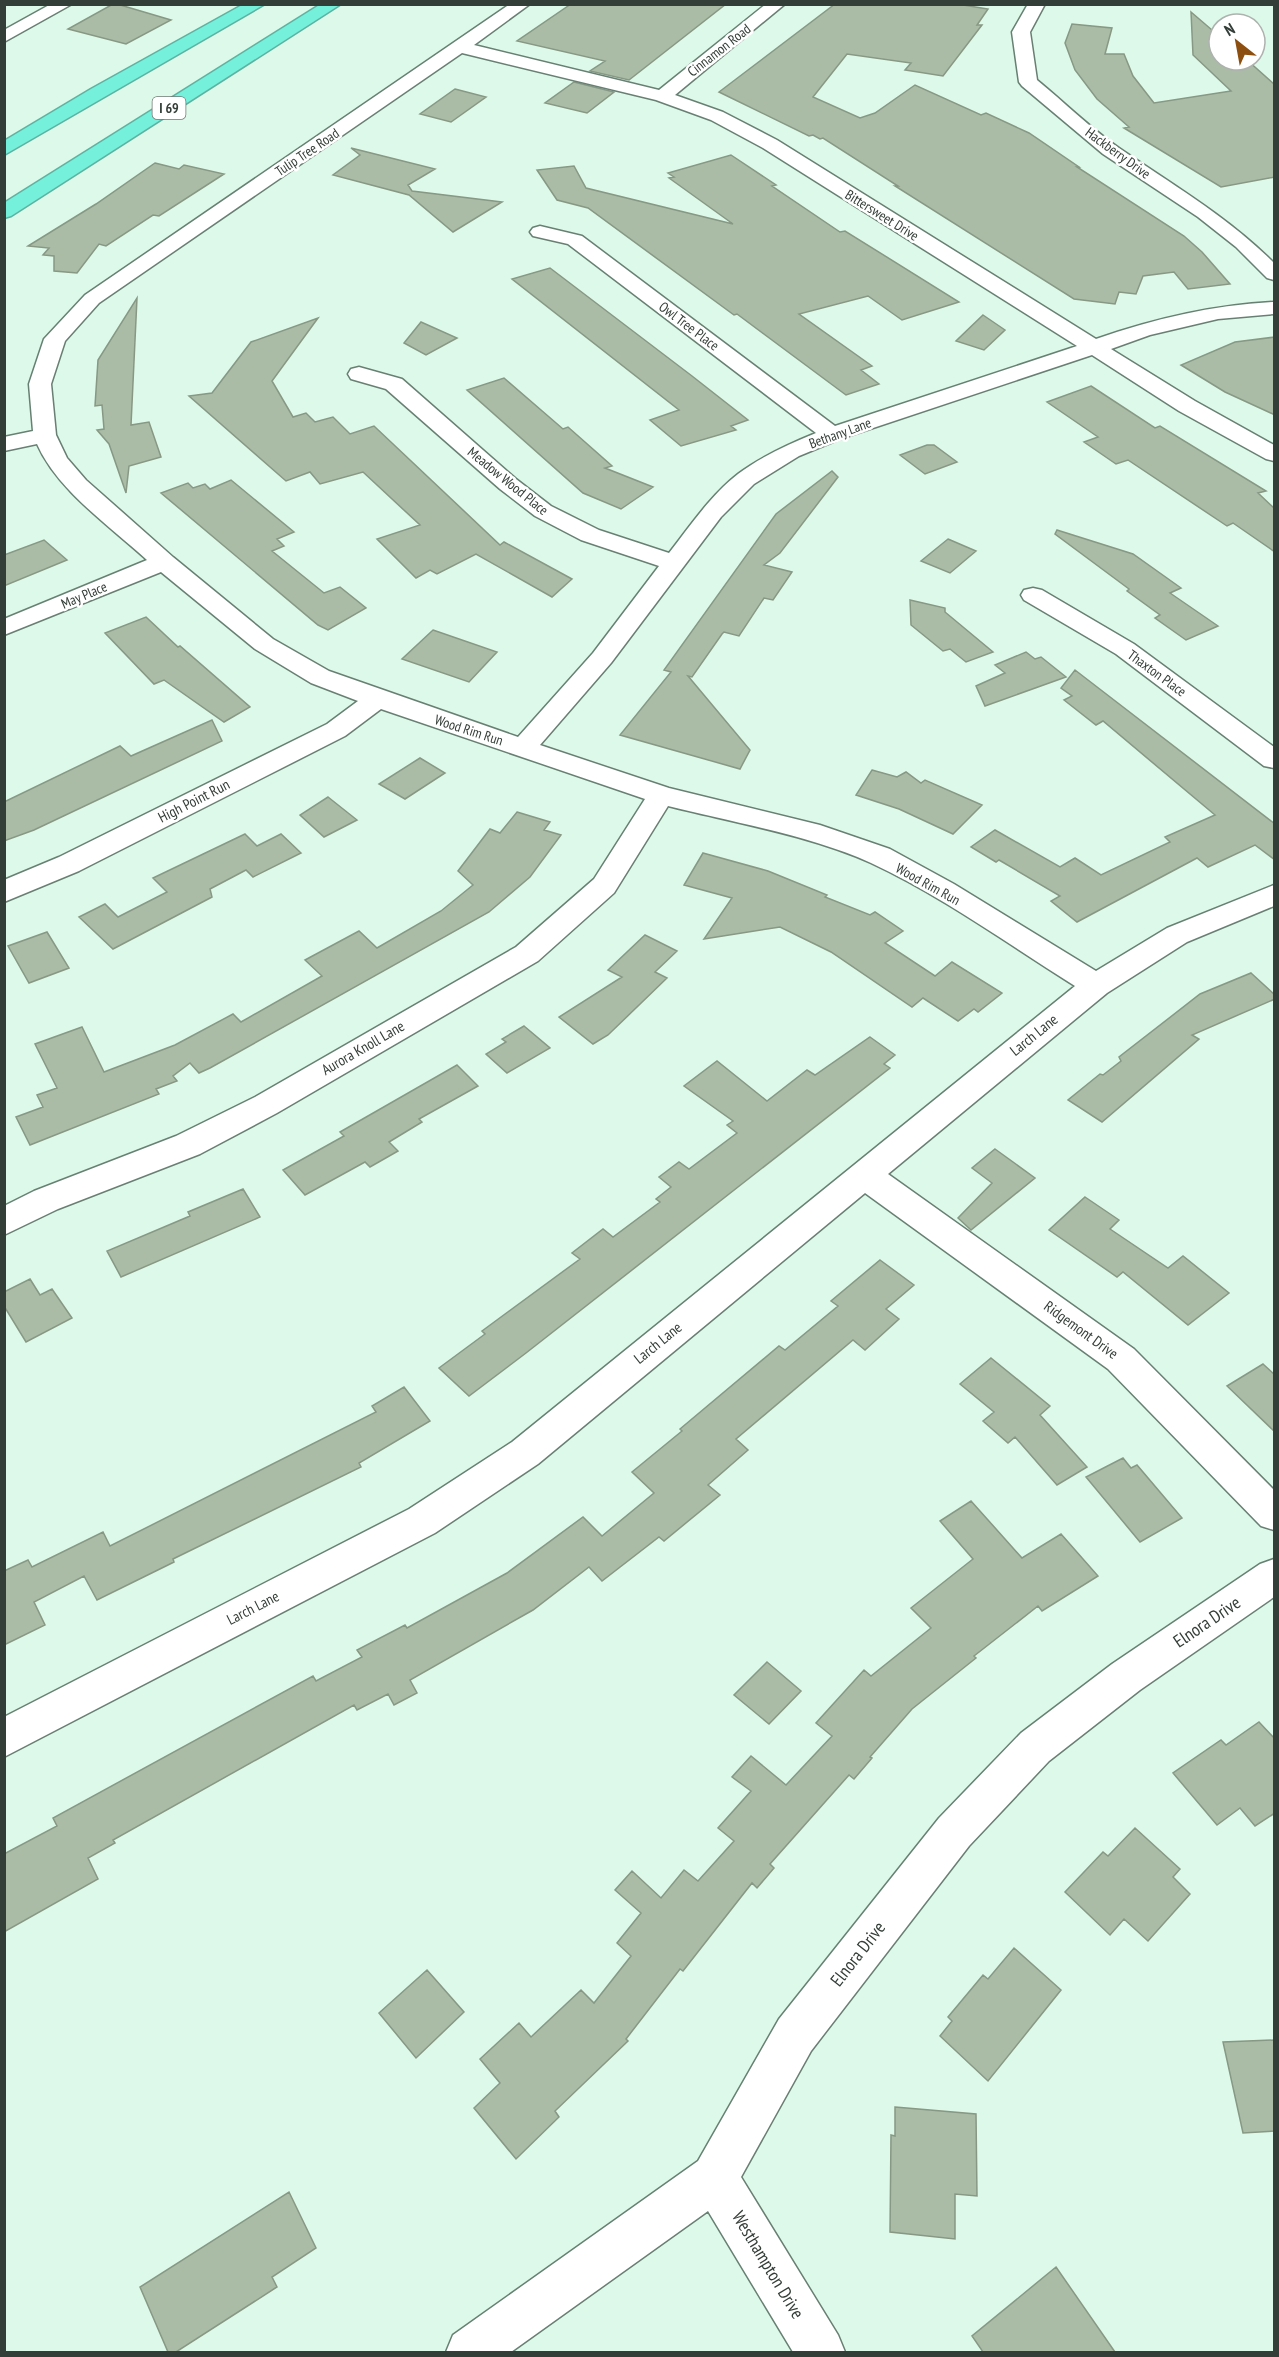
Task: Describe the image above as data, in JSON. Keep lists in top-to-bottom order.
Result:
{
  "streets": {
    "highway": ["I 69"],
    "street": [
      "Cinnamon Road",
      "Tulip Tree Road",
      "Hackberry Drive",
      "Bittersweet Drive",
      "Owl Tree Place",
      "Bethany Lane",
      "Meadow Wood Place",
      "May Place",
      "Thaxton Place",
      "Wood Rim Run",
      "High Point Run",
      "Larch Lane",
      "Aurora Knoll Lane",
      "Ridgemont Drive",
      "Elnora Drive",
      "Westhampton Drive"
    ]
  },
  "crossings": [
    ["Cinnamon Road", "Bittersweet Drive"],
    ["Tulip Tree Road", "Bittersweet Drive"],
    ["Tulip Tree Road", "Wood Rim Run"],
    ["Bittersweet Drive", "Bethany Lane"],
    ["Owl Tree Place", "Bethany Lane"],
    ["Bethany Lane", "Meadow Wood Place"],
    ["Bethany Lane", "Wood Rim Run"],
    ["May Place", "Wood Rim Run"],
    ["Wood Rim Run", "High Point Run"],
    ["Wood Rim Run", "Larch Lane"],
    ["Wood Rim Run", "Aurora Knoll Lane"],
    ["Larch Lane", "Ridgemont Drive"],
    ["Elnora Drive", "Westhampton Drive"]
  ],
  "north": "top left"
}
